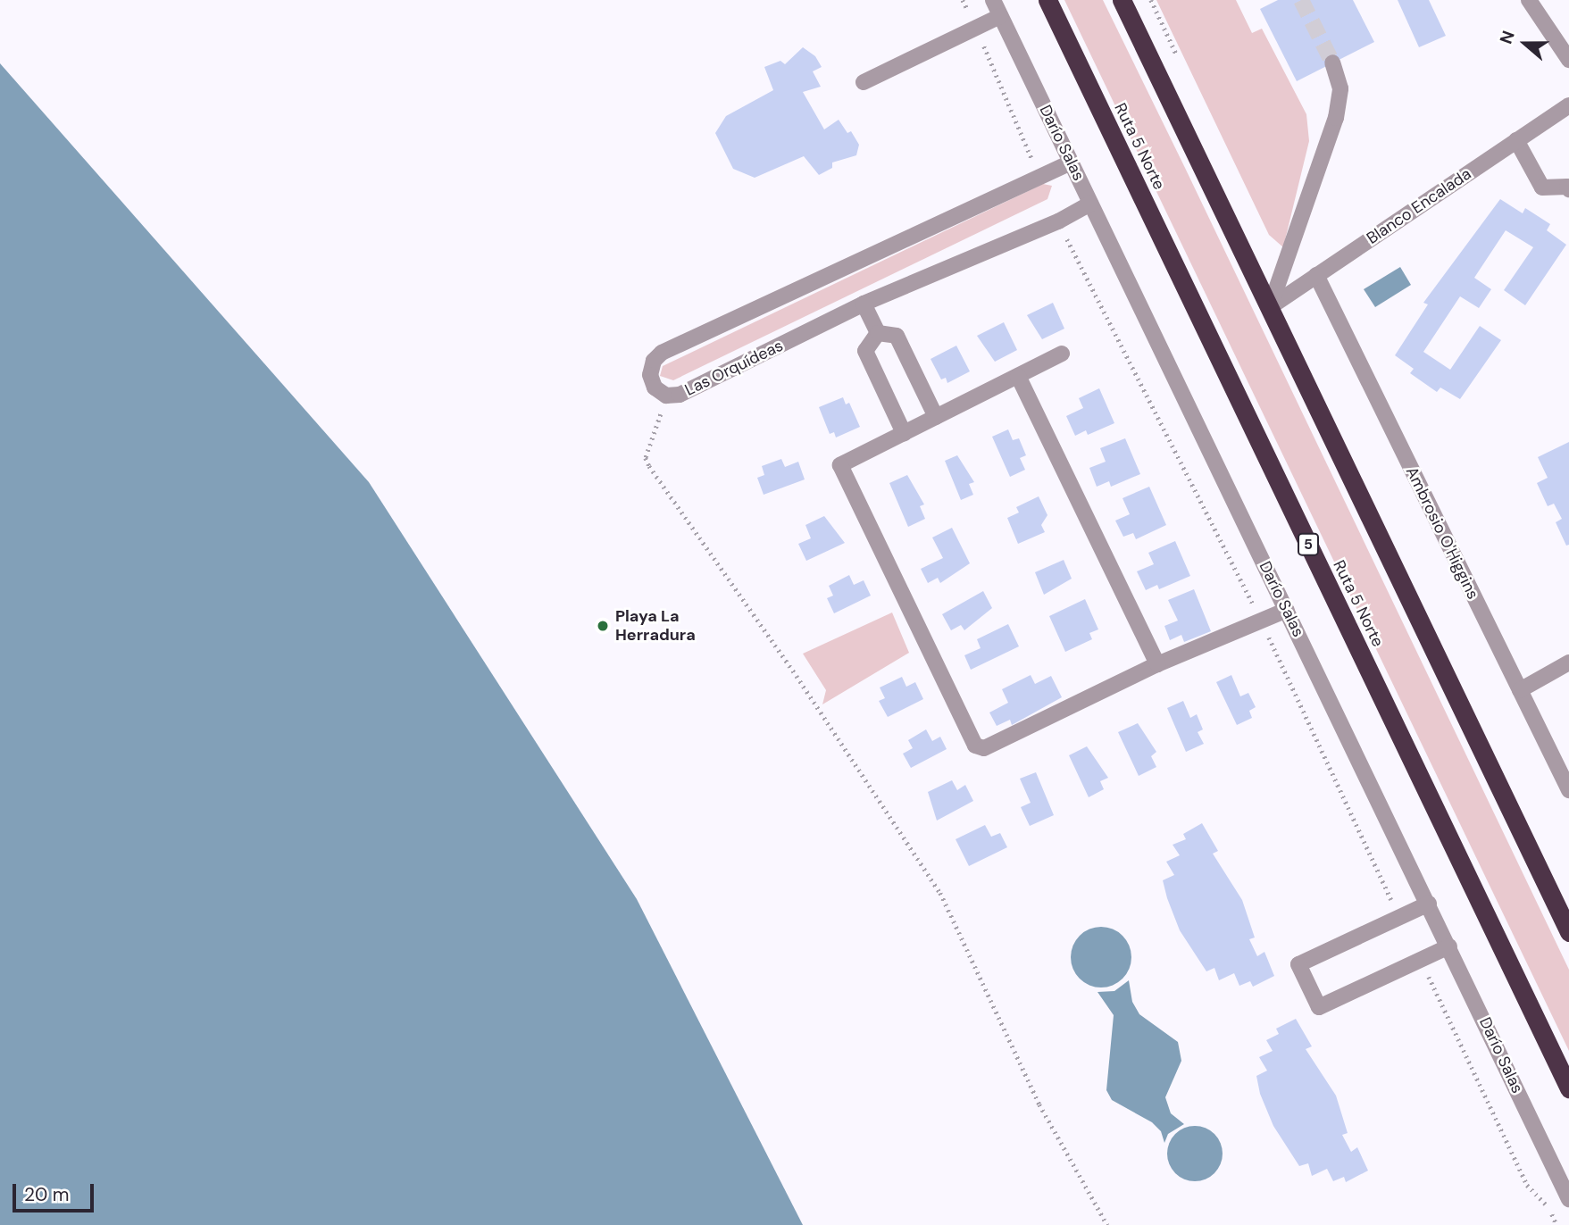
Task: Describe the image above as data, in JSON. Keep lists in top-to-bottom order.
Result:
{
  "streets": {
    "highway": ["Ruta 5 Norte", "5"],
    "street": [
      "Darío Salas",
      "Blanco Encalada",
      "Las Orquídeas",
      "Ambrosio O'Higgins"
    ]
  },
  "crossings": [
    ["Darío Salas", "Las Orquídeas"],
    ["Blanco Encalada", "Ambrosio O'Higgins"]
  ],
  "places": ["Playa La Herradura"],
  "scale_bar": "20 m",
  "north": "left"
}
